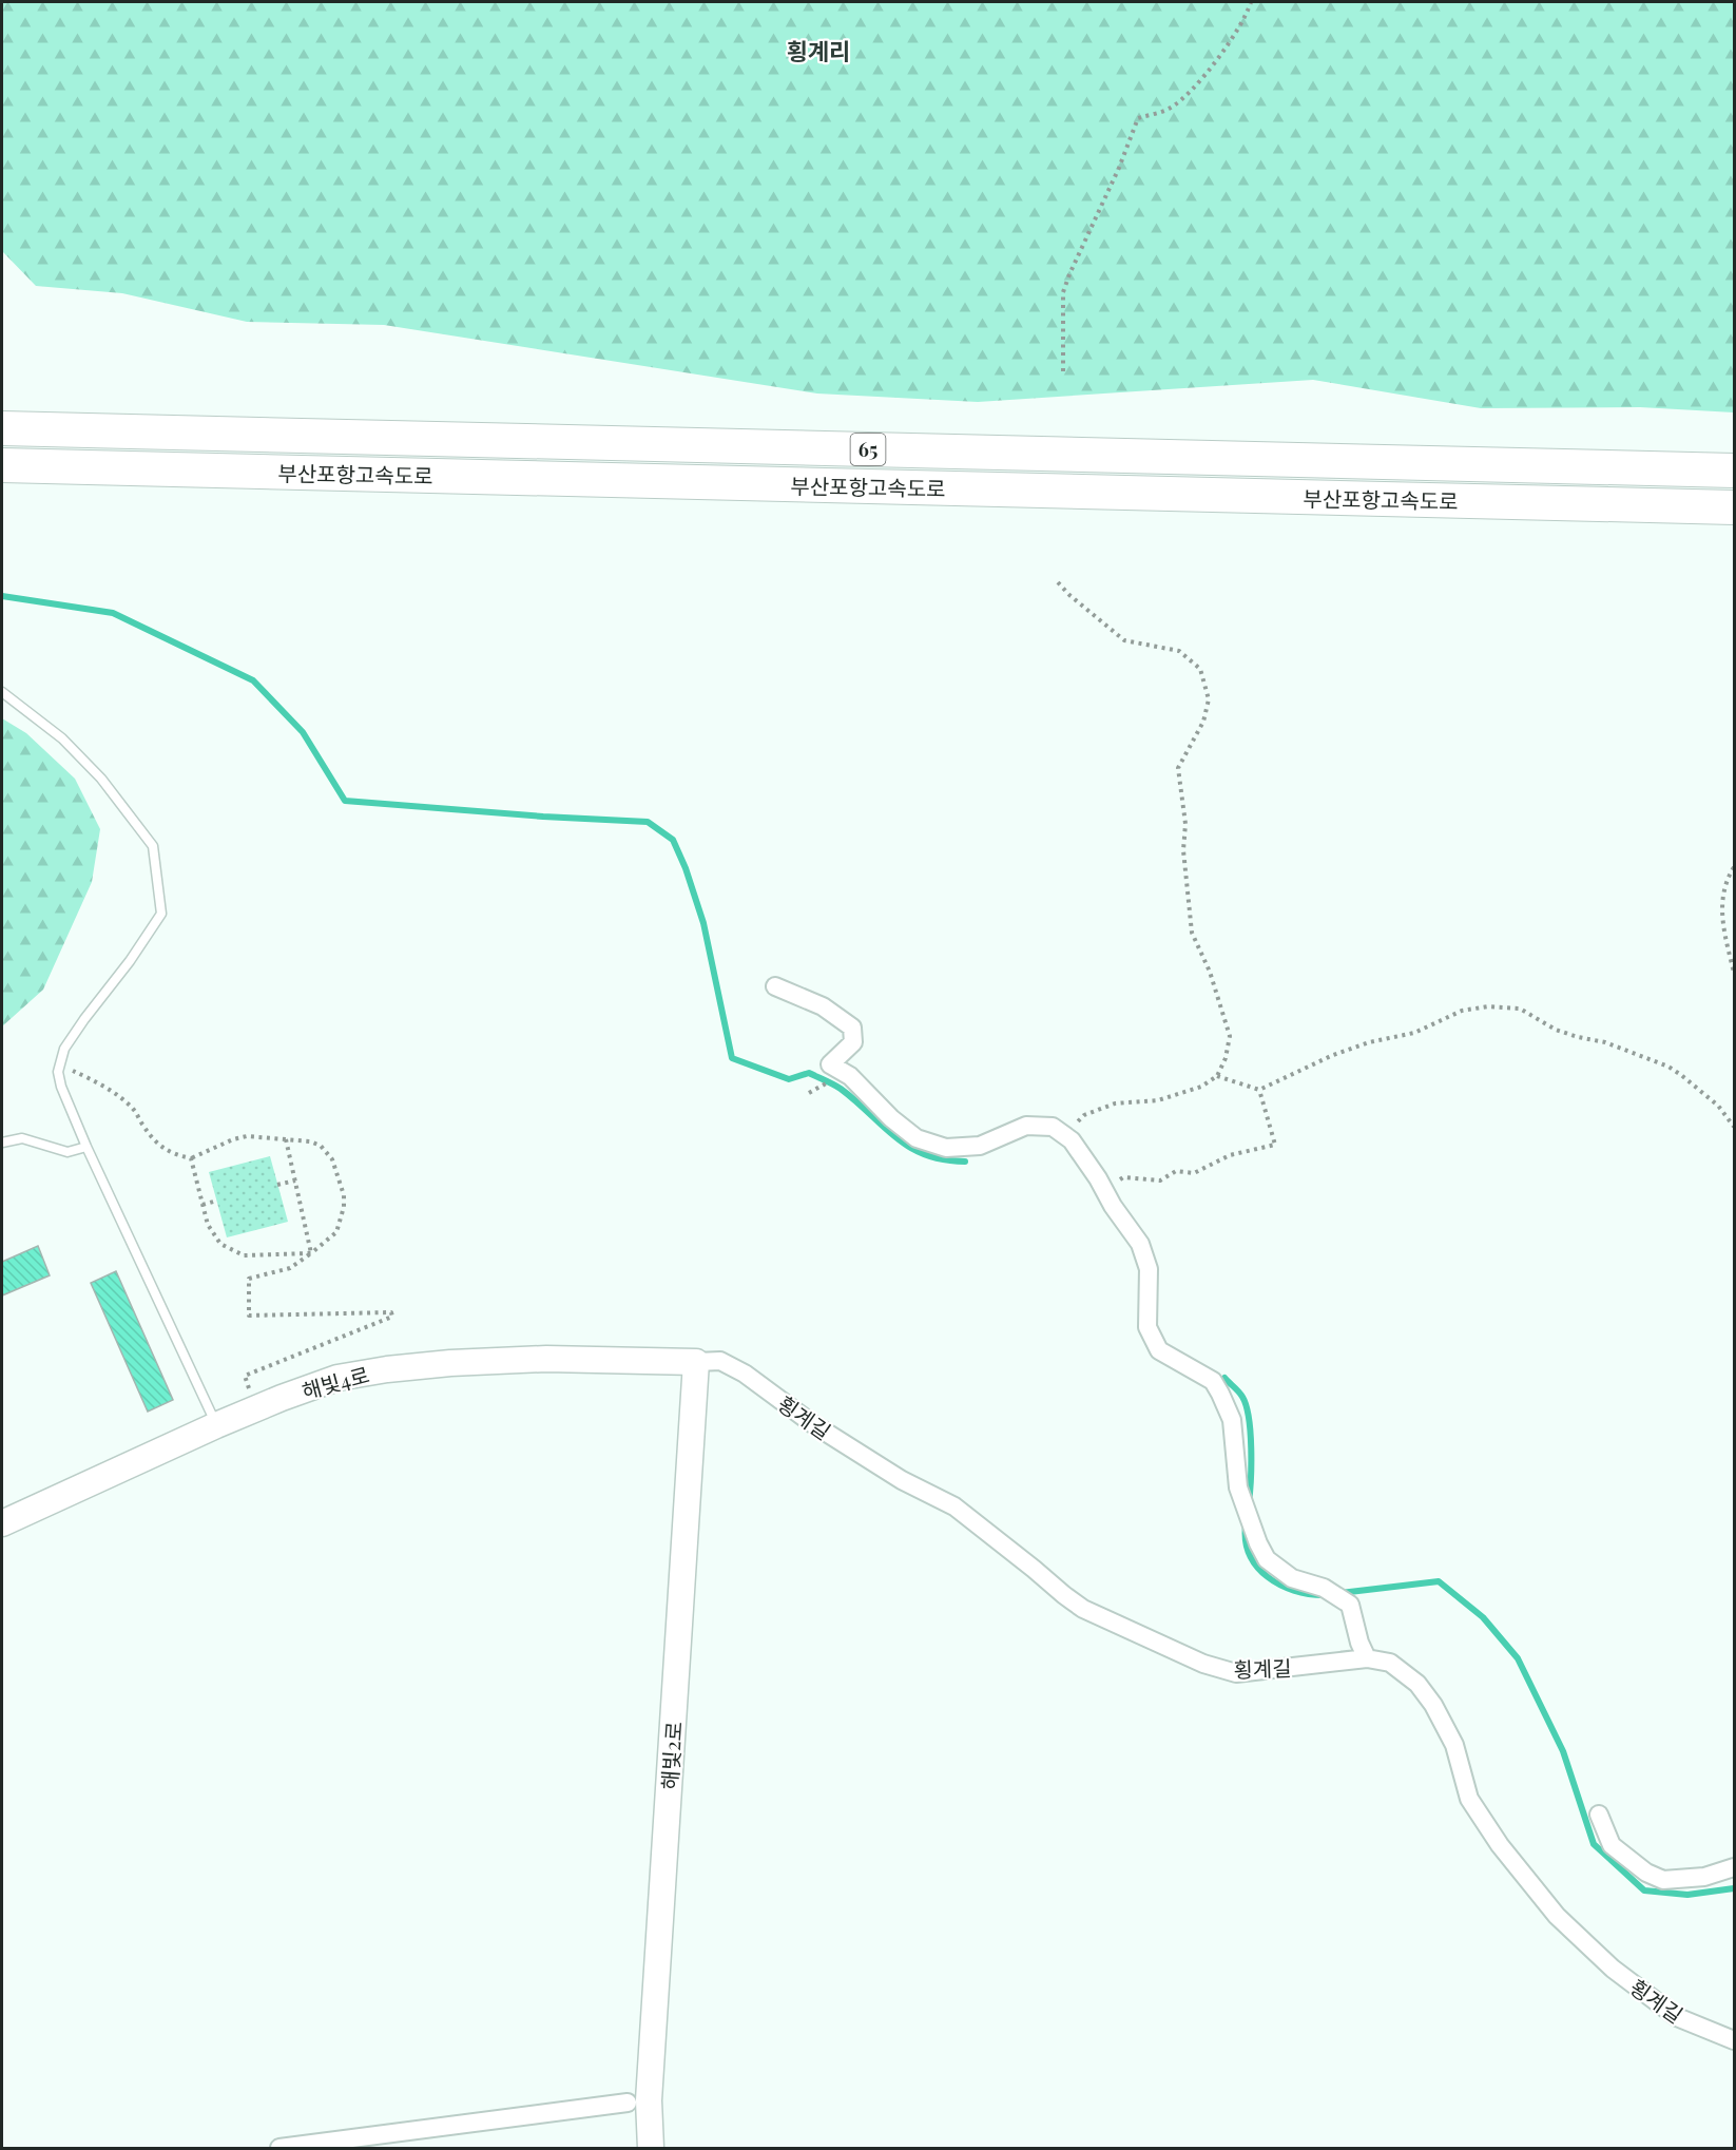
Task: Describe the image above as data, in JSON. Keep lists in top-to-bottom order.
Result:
{
  "streets": {
    "highway": ["65", "부산포항고속도로"],
    "street": ["해빛4로", "횡계길", "해빛2로"]
  },
  "crossings": [
    ["해빛4로", "횡계길"],
    ["해빛4로", "해빛2로"],
    ["횡계길", "해빛2로"]
  ],
  "districts": ["횡계리"]
}
